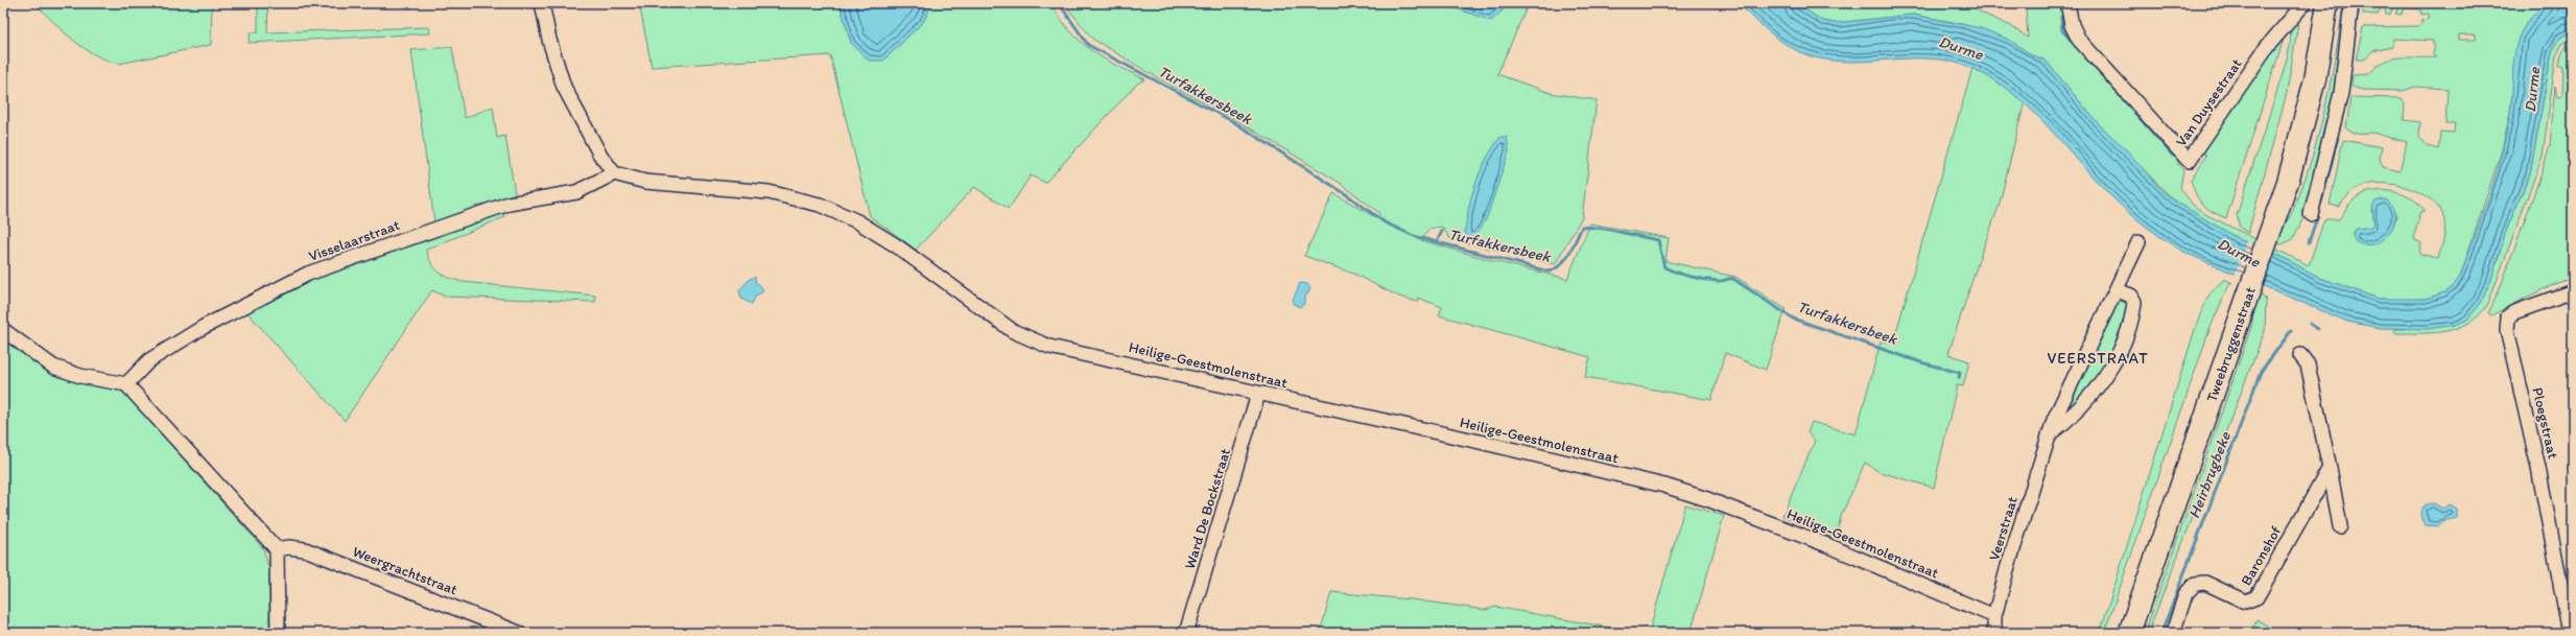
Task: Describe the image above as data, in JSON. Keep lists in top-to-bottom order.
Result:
{
  "streets": {
    "main road": ["Tweebruggenstraat"],
    "street": [
      "Van Duysestraat",
      "Visselaarstraat",
      "Heilige-Geestmolenstraat",
      "Ploegstraat",
      "Ward De Bockstraat",
      "Veerstraat",
      "Baronshof",
      "Weergrachtstraat"
    ]
  },
  "crossings": [
    ["Visselaarstraat", "Heilige-Geestmolenstraat"],
    ["Heilige-Geestmolenstraat", "Ward De Bockstraat"],
    ["Heilige-Geestmolenstraat", "Veerstraat"]
  ],
  "districts": ["VEERSTRAAT"],
  "water": ["Durme", "Turfakkersbeek", "Heirbrugbeke"]
}
